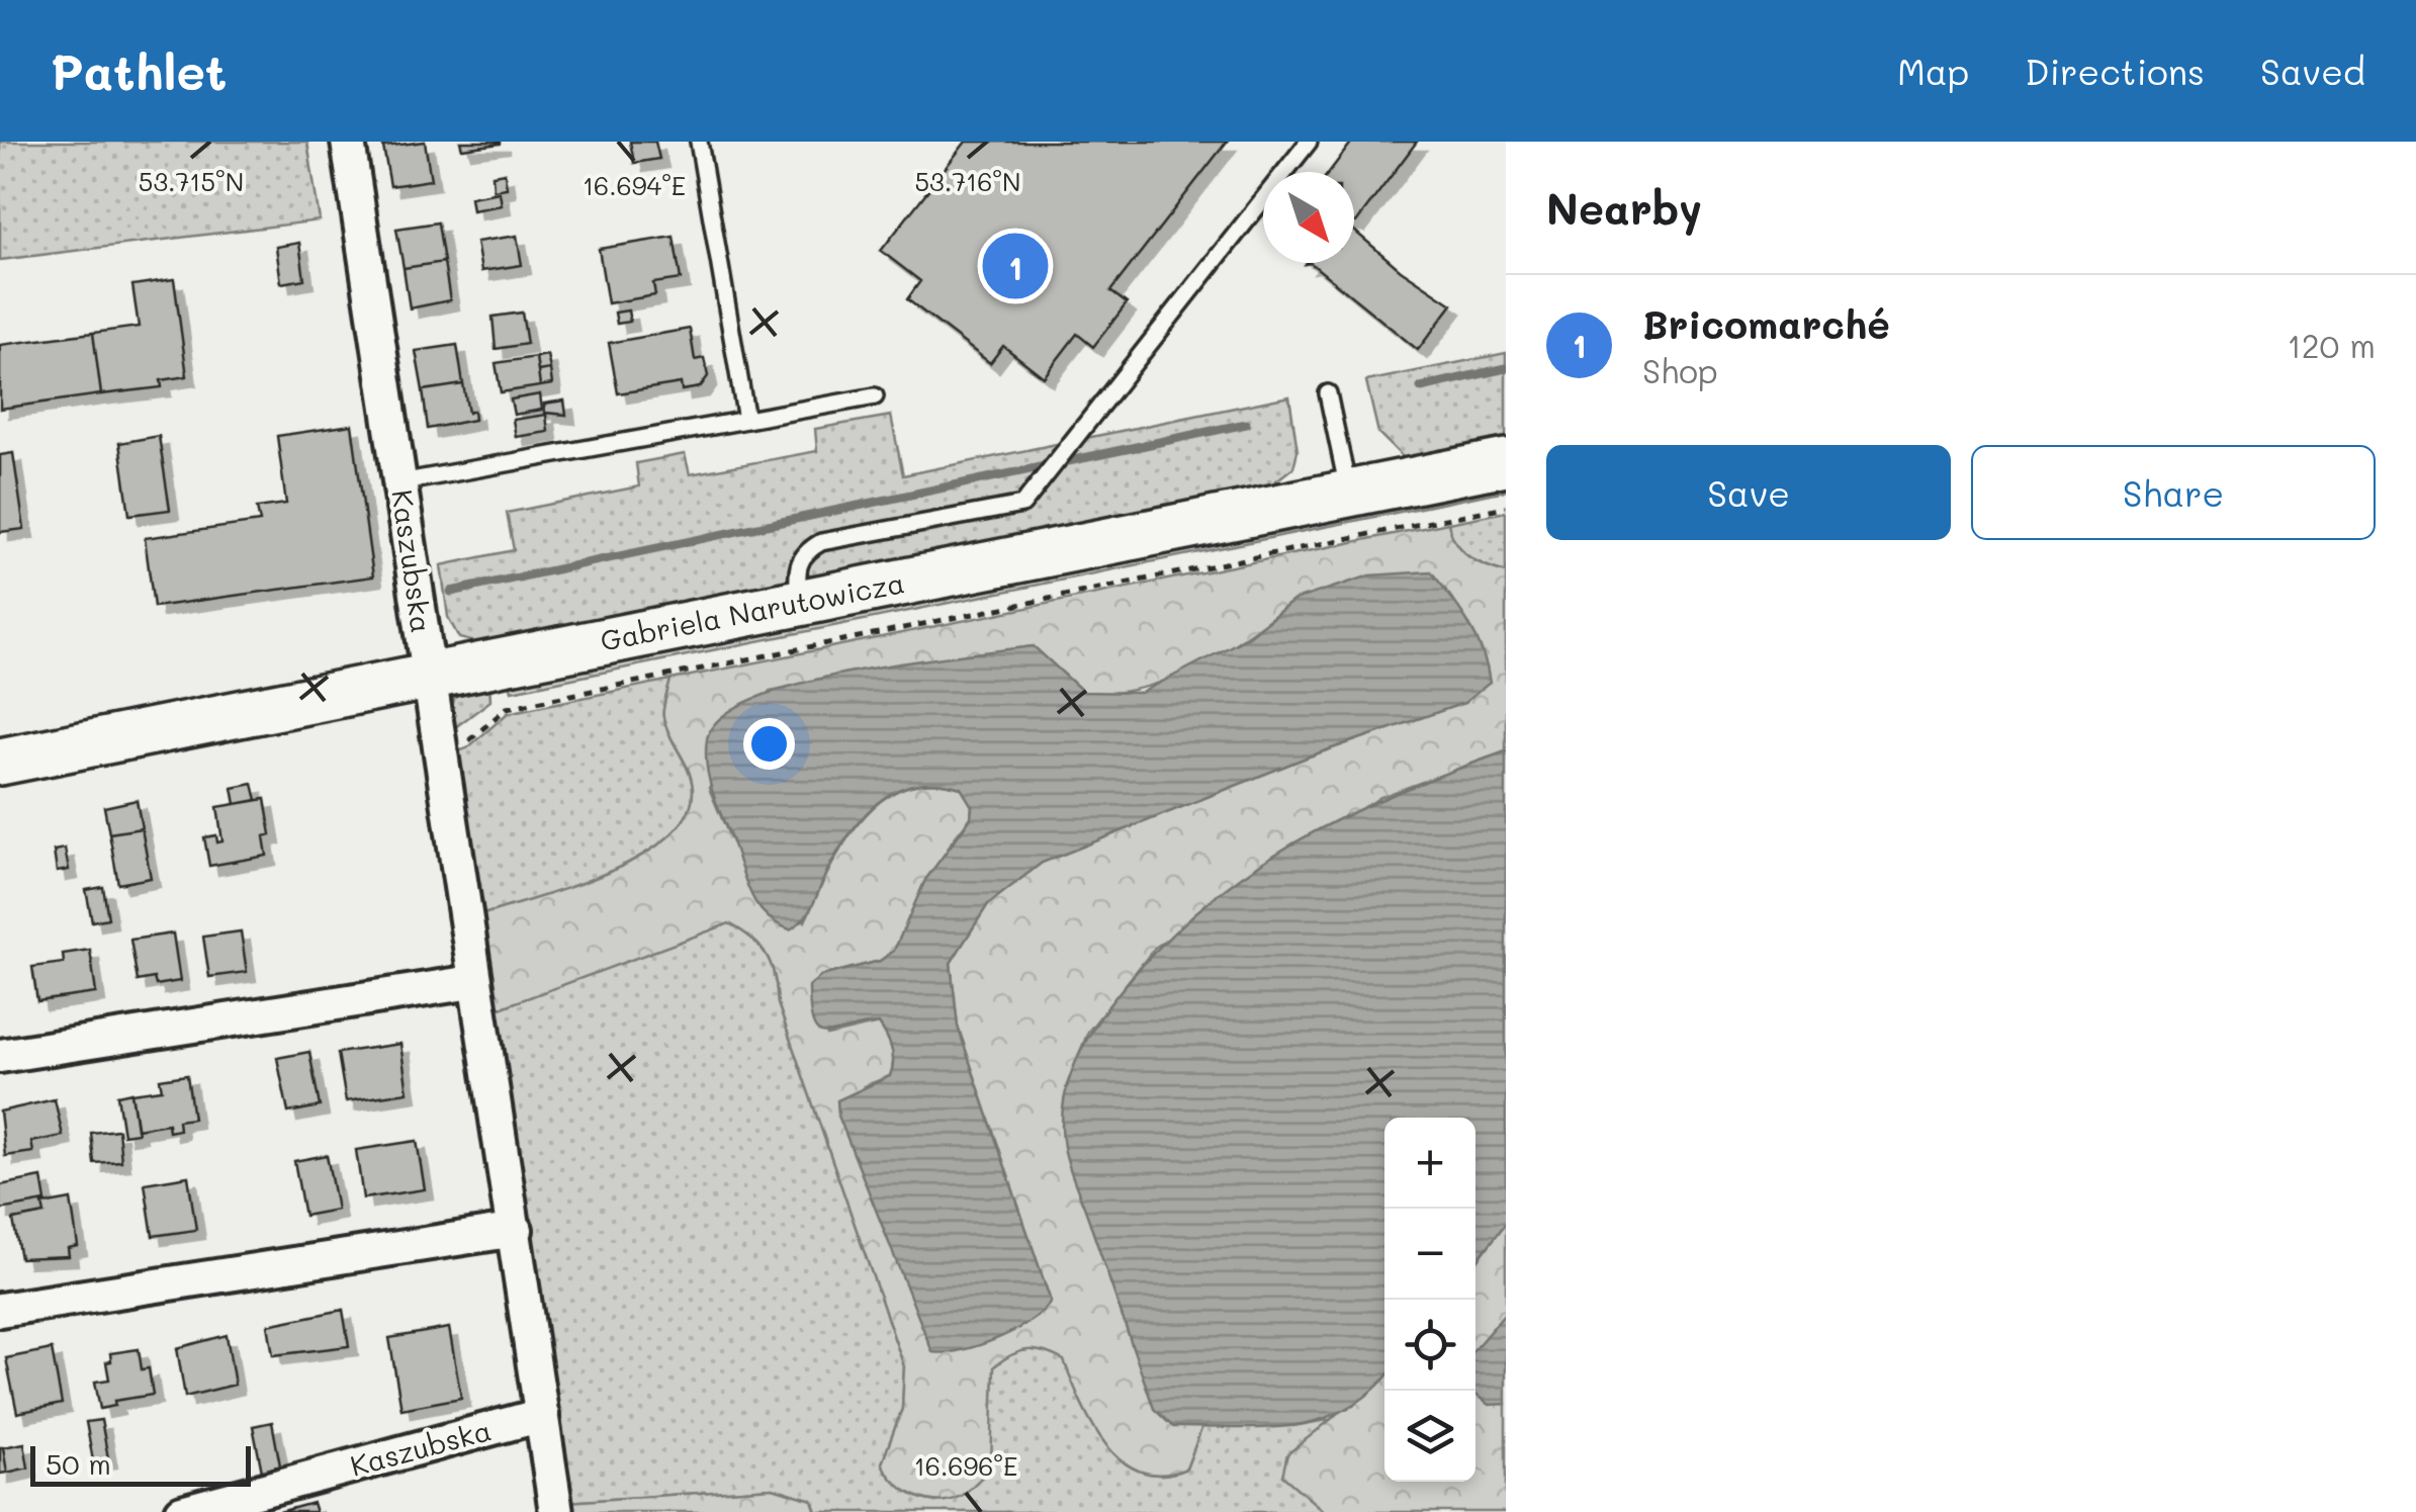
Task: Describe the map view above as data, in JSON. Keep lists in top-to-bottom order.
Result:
{
  "streets": {
    "main road": ["Gabriela Narutowicza"],
    "street": ["Kaszubska"]
  },
  "crossings": [
    ["Kaszubska", "Gabriela Narutowicza"]
  ],
  "scale_bar": "50 m",
  "north": "bottom right",
  "page": {
    "header": "Pathlet",
    "nav": ["Map", "Directions", "Saved"],
    "heading": "Nearby",
    "pins": "1",
    "list": [
      {
        "mark": "1",
        "name": "Bricomarché",
        "note": "Shop",
        "value": "120 m"
      }
    ],
    "buttons": ["Save", "Share"],
    "map_buttons": ["+", "−"],
    "scale": "50 m"
  },
  "coordinates": [
    "53.716°N",
    "53.715°N",
    "16.694°E",
    "16.696°E"
  ]
}
